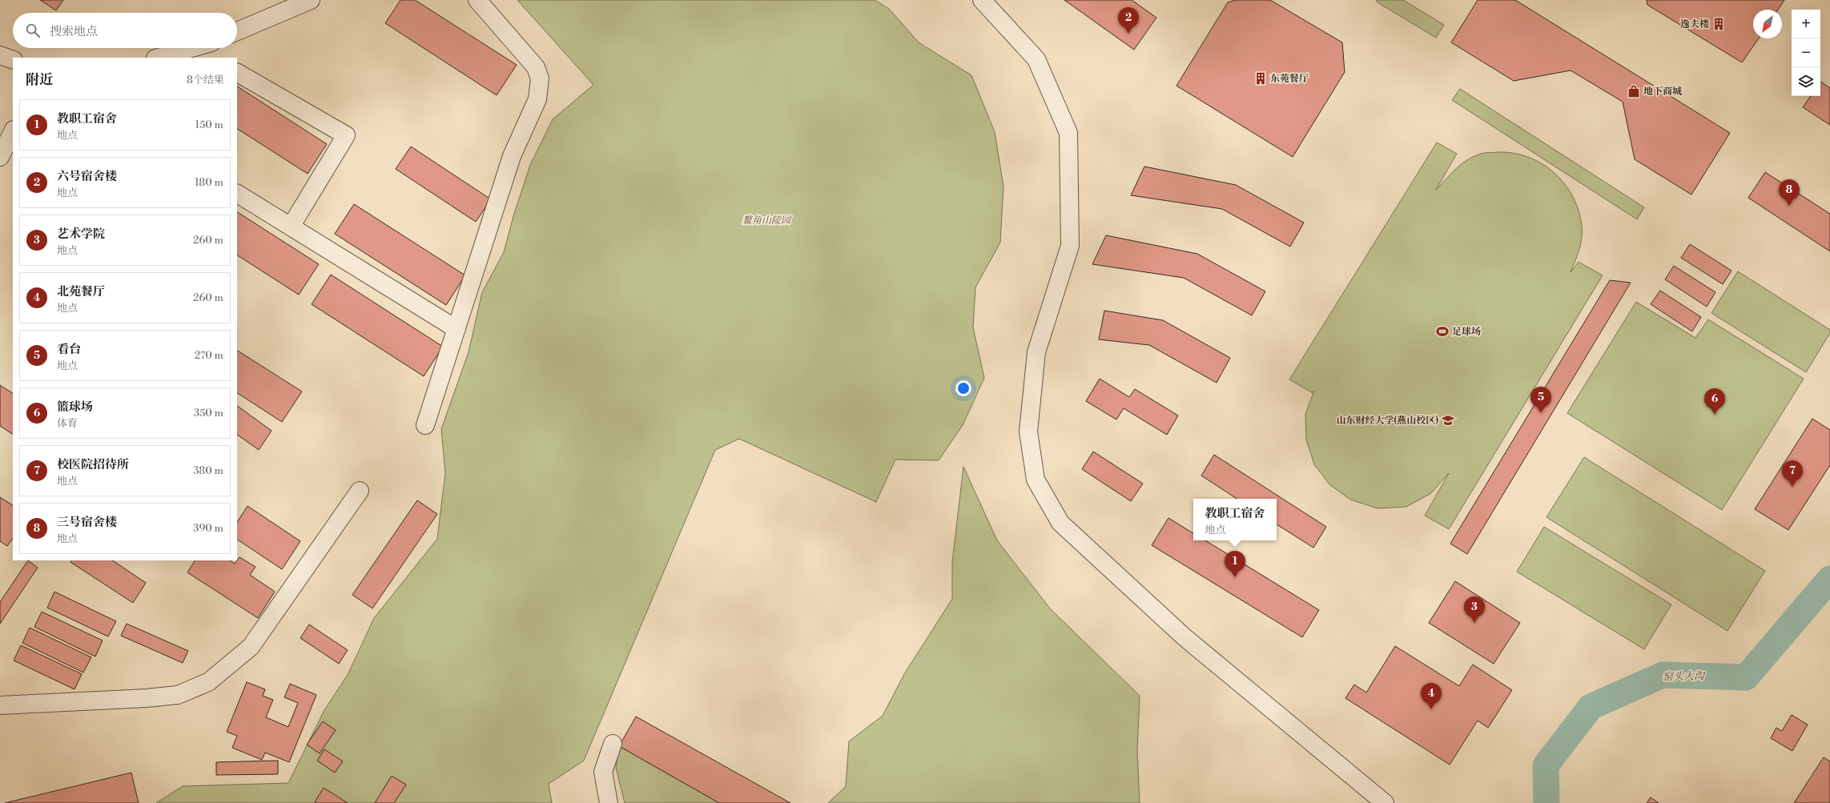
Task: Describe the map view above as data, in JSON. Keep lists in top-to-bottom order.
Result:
{
  "water": ["窑头大沟"],
  "parks": ["鳌角山陵园"],
  "places": {
    "building": ["逸夫楼", "东苑餐厅"],
    "shop": ["地下商城"],
    "sports": ["足球场"],
    "school or university": ["山东财经大学(燕山校区)"]
  },
  "north": "bottom left",
  "page": {
    "pins": [
      "2",
      "8",
      "5",
      "6",
      "7",
      "1",
      "3",
      "4"
    ],
    "map_buttons": ["+", "−"],
    "search": "搜索地点",
    "heading": ["附近", "8个结果"],
    "list": [
      {
        "mark": "1",
        "name": "教职工宿舍",
        "note": "地点",
        "value": "150 m"
      },
      {
        "mark": "2",
        "name": "六号宿舍楼",
        "note": "地点",
        "value": "180 m"
      },
      {
        "mark": "3",
        "name": "艺术学院",
        "note": "地点",
        "value": "260 m"
      },
      {
        "mark": "4",
        "name": "北苑餐厅",
        "note": "地点",
        "value": "260 m"
      },
      {
        "mark": "5",
        "name": "看台",
        "note": "地点",
        "value": "270 m"
      },
      {
        "mark": "6",
        "name": "篮球场",
        "note": "体育",
        "value": "350 m"
      },
      {
        "mark": "7",
        "name": "校医院招待所",
        "note": "地点",
        "value": "380 m"
      },
      {
        "mark": "8",
        "name": "三号宿舍楼",
        "note": "地点",
        "value": "390 m"
      }
    ],
    "popup": ["教职工宿舍", "地点"]
  }
}
